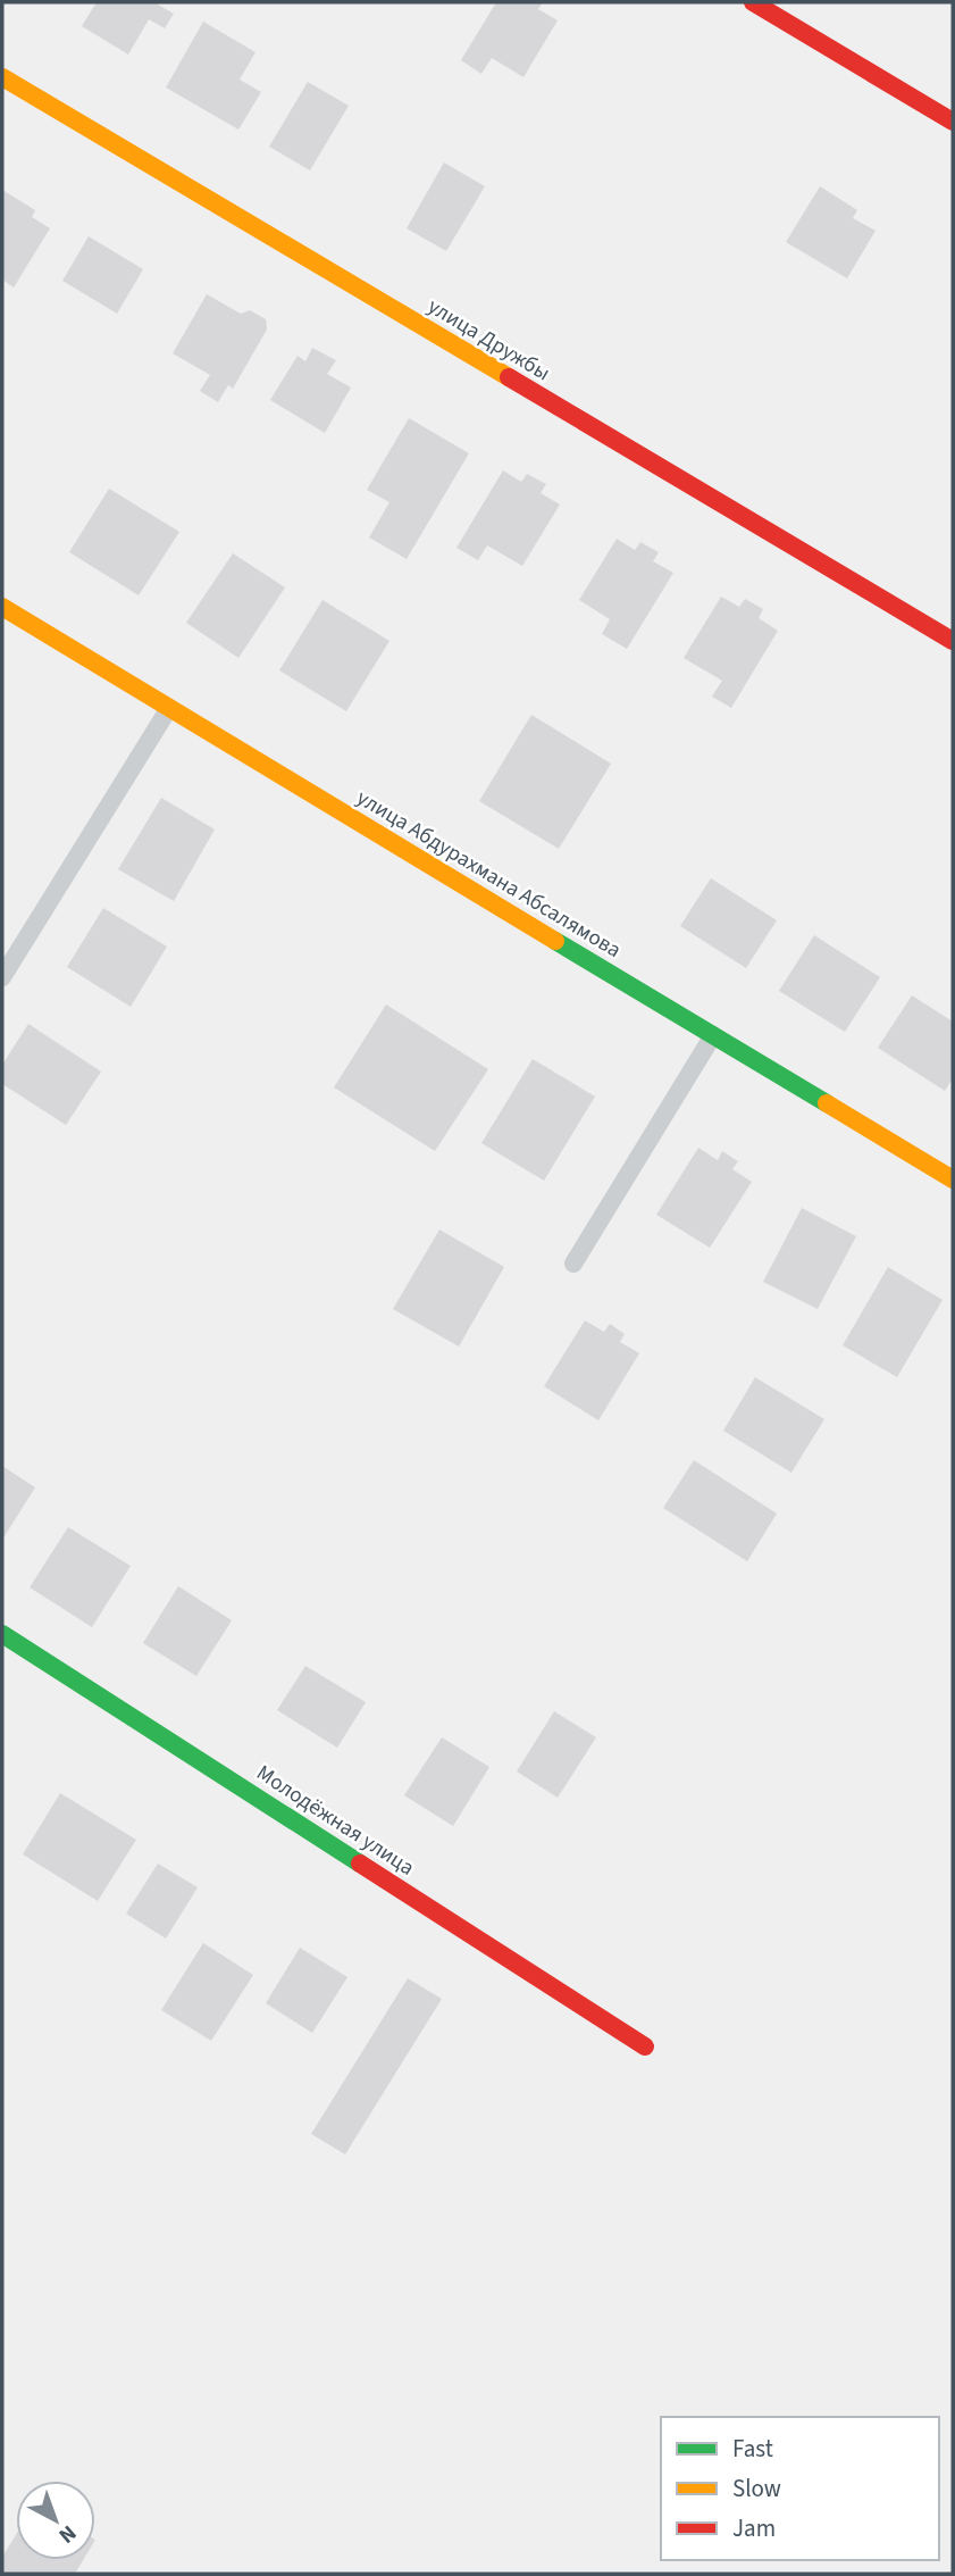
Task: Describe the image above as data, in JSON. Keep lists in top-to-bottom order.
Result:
{
  "streets": {
    "street": ["улица Дружбы", "улица Абдурахмана Абсалямова", "Молодёжная улица"]
  },
  "legend": ["Fast", "Slow", "Jam"],
  "north": "bottom right"
}
